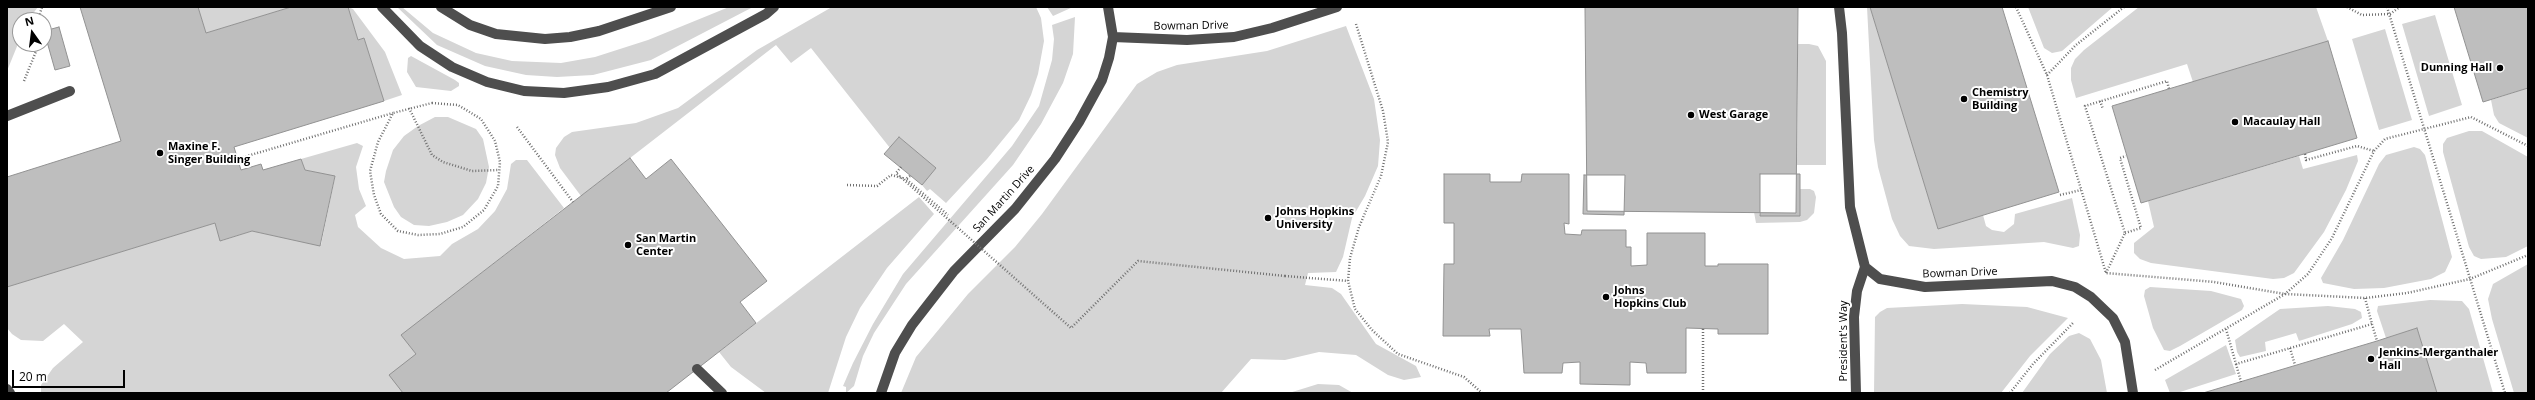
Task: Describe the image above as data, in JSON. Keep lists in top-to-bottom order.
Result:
{
  "streets": {
    "street": ["Bowman Drive", "San Martin Drive", "President's Way"]
  },
  "crossings": [
    ["Bowman Drive", "San Martin Drive"],
    ["Bowman Drive", "President's Way"]
  ],
  "places": [
    "Dunning Hall",
    "Chemistry Building",
    "West Garage",
    "Macaulay Hall",
    "Maxine F. Singer Building",
    "Johns Hopkins University",
    "San Martin Center",
    "Johns Hopkins Club",
    "Jenkins-Merganthaler Hall"
  ],
  "scale_bar": "20 m",
  "north": "top"
}
